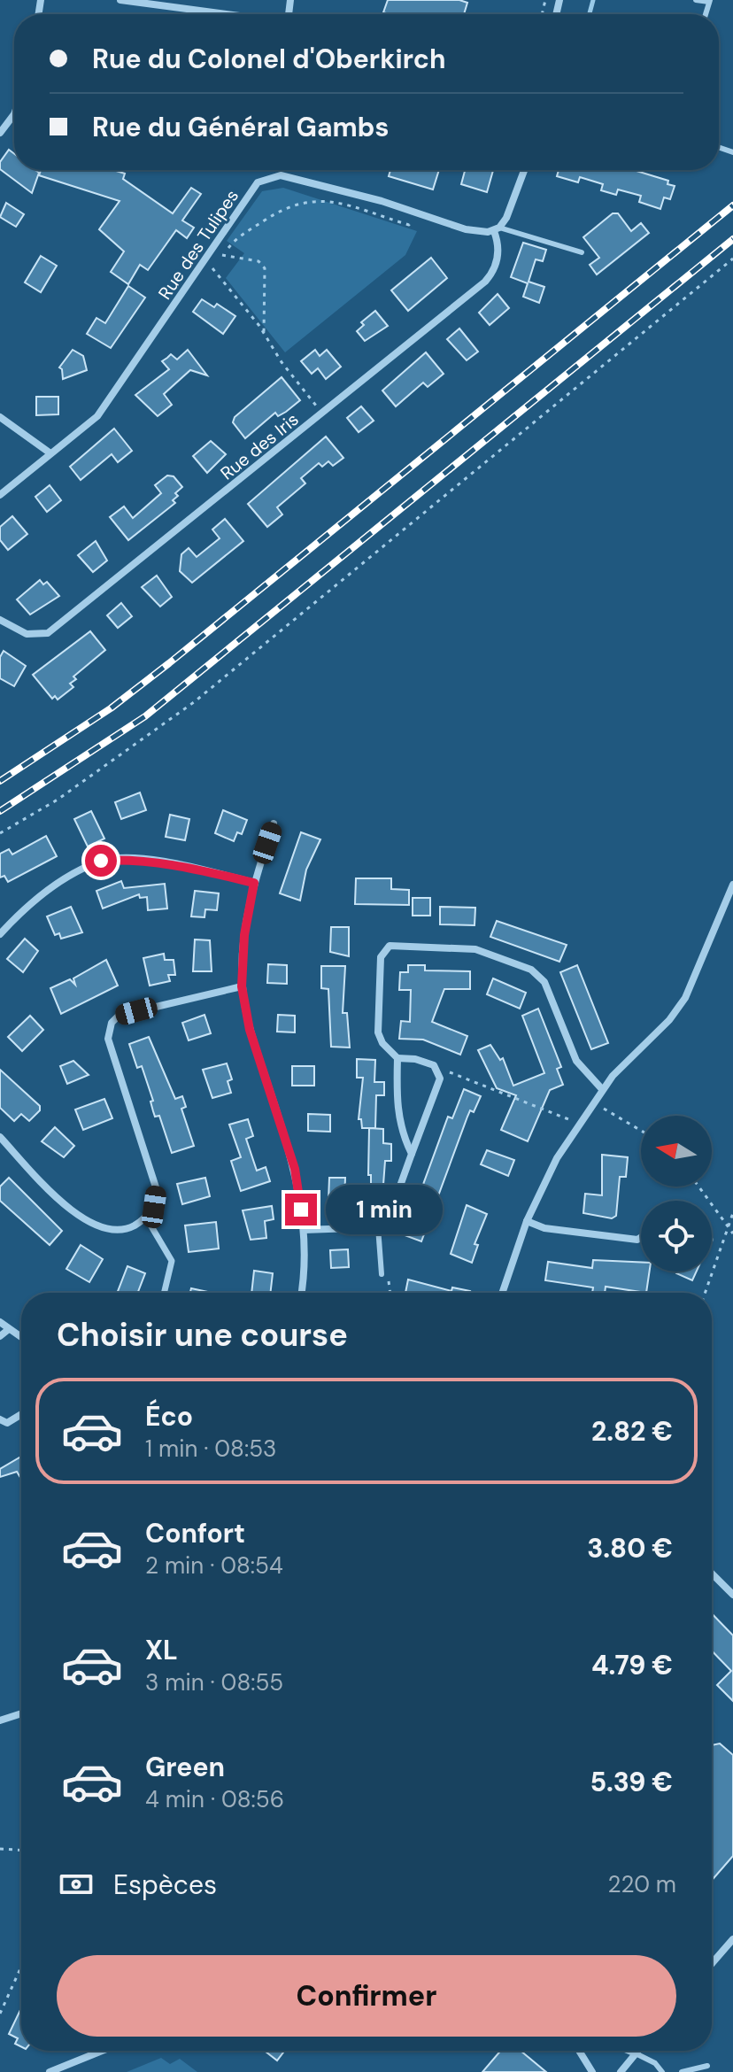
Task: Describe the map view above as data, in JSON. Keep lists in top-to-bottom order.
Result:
{
  "streets": {
    "street": ["Rue des Tulipes", "Rue des Iris"]
  },
  "crossings": [
    ["Rue des Tulipes", "Rue des Iris"]
  ],
  "north": "left",
  "page": {
    "banner": ["Rue du Colonel d'Oberkirch", "Rue du Général Gambs"],
    "bubble": "1 min",
    "heading": "Choisir une course",
    "list": [
      {
        "name": "Éco",
        "note": "1 min · 08:53",
        "value": "2.82 €"
      },
      {
        "name": "Confort",
        "note": "2 min · 08:54",
        "value": "3.80 €"
      },
      {
        "name": "XL",
        "note": "3 min · 08:55",
        "value": "4.79 €"
      },
      {
        "name": "Green",
        "note": "4 min · 08:56",
        "value": "5.39 €"
      }
    ],
    "pay": ["Espèces", "220 m"],
    "buttons": "Confirmer"
  }
}
